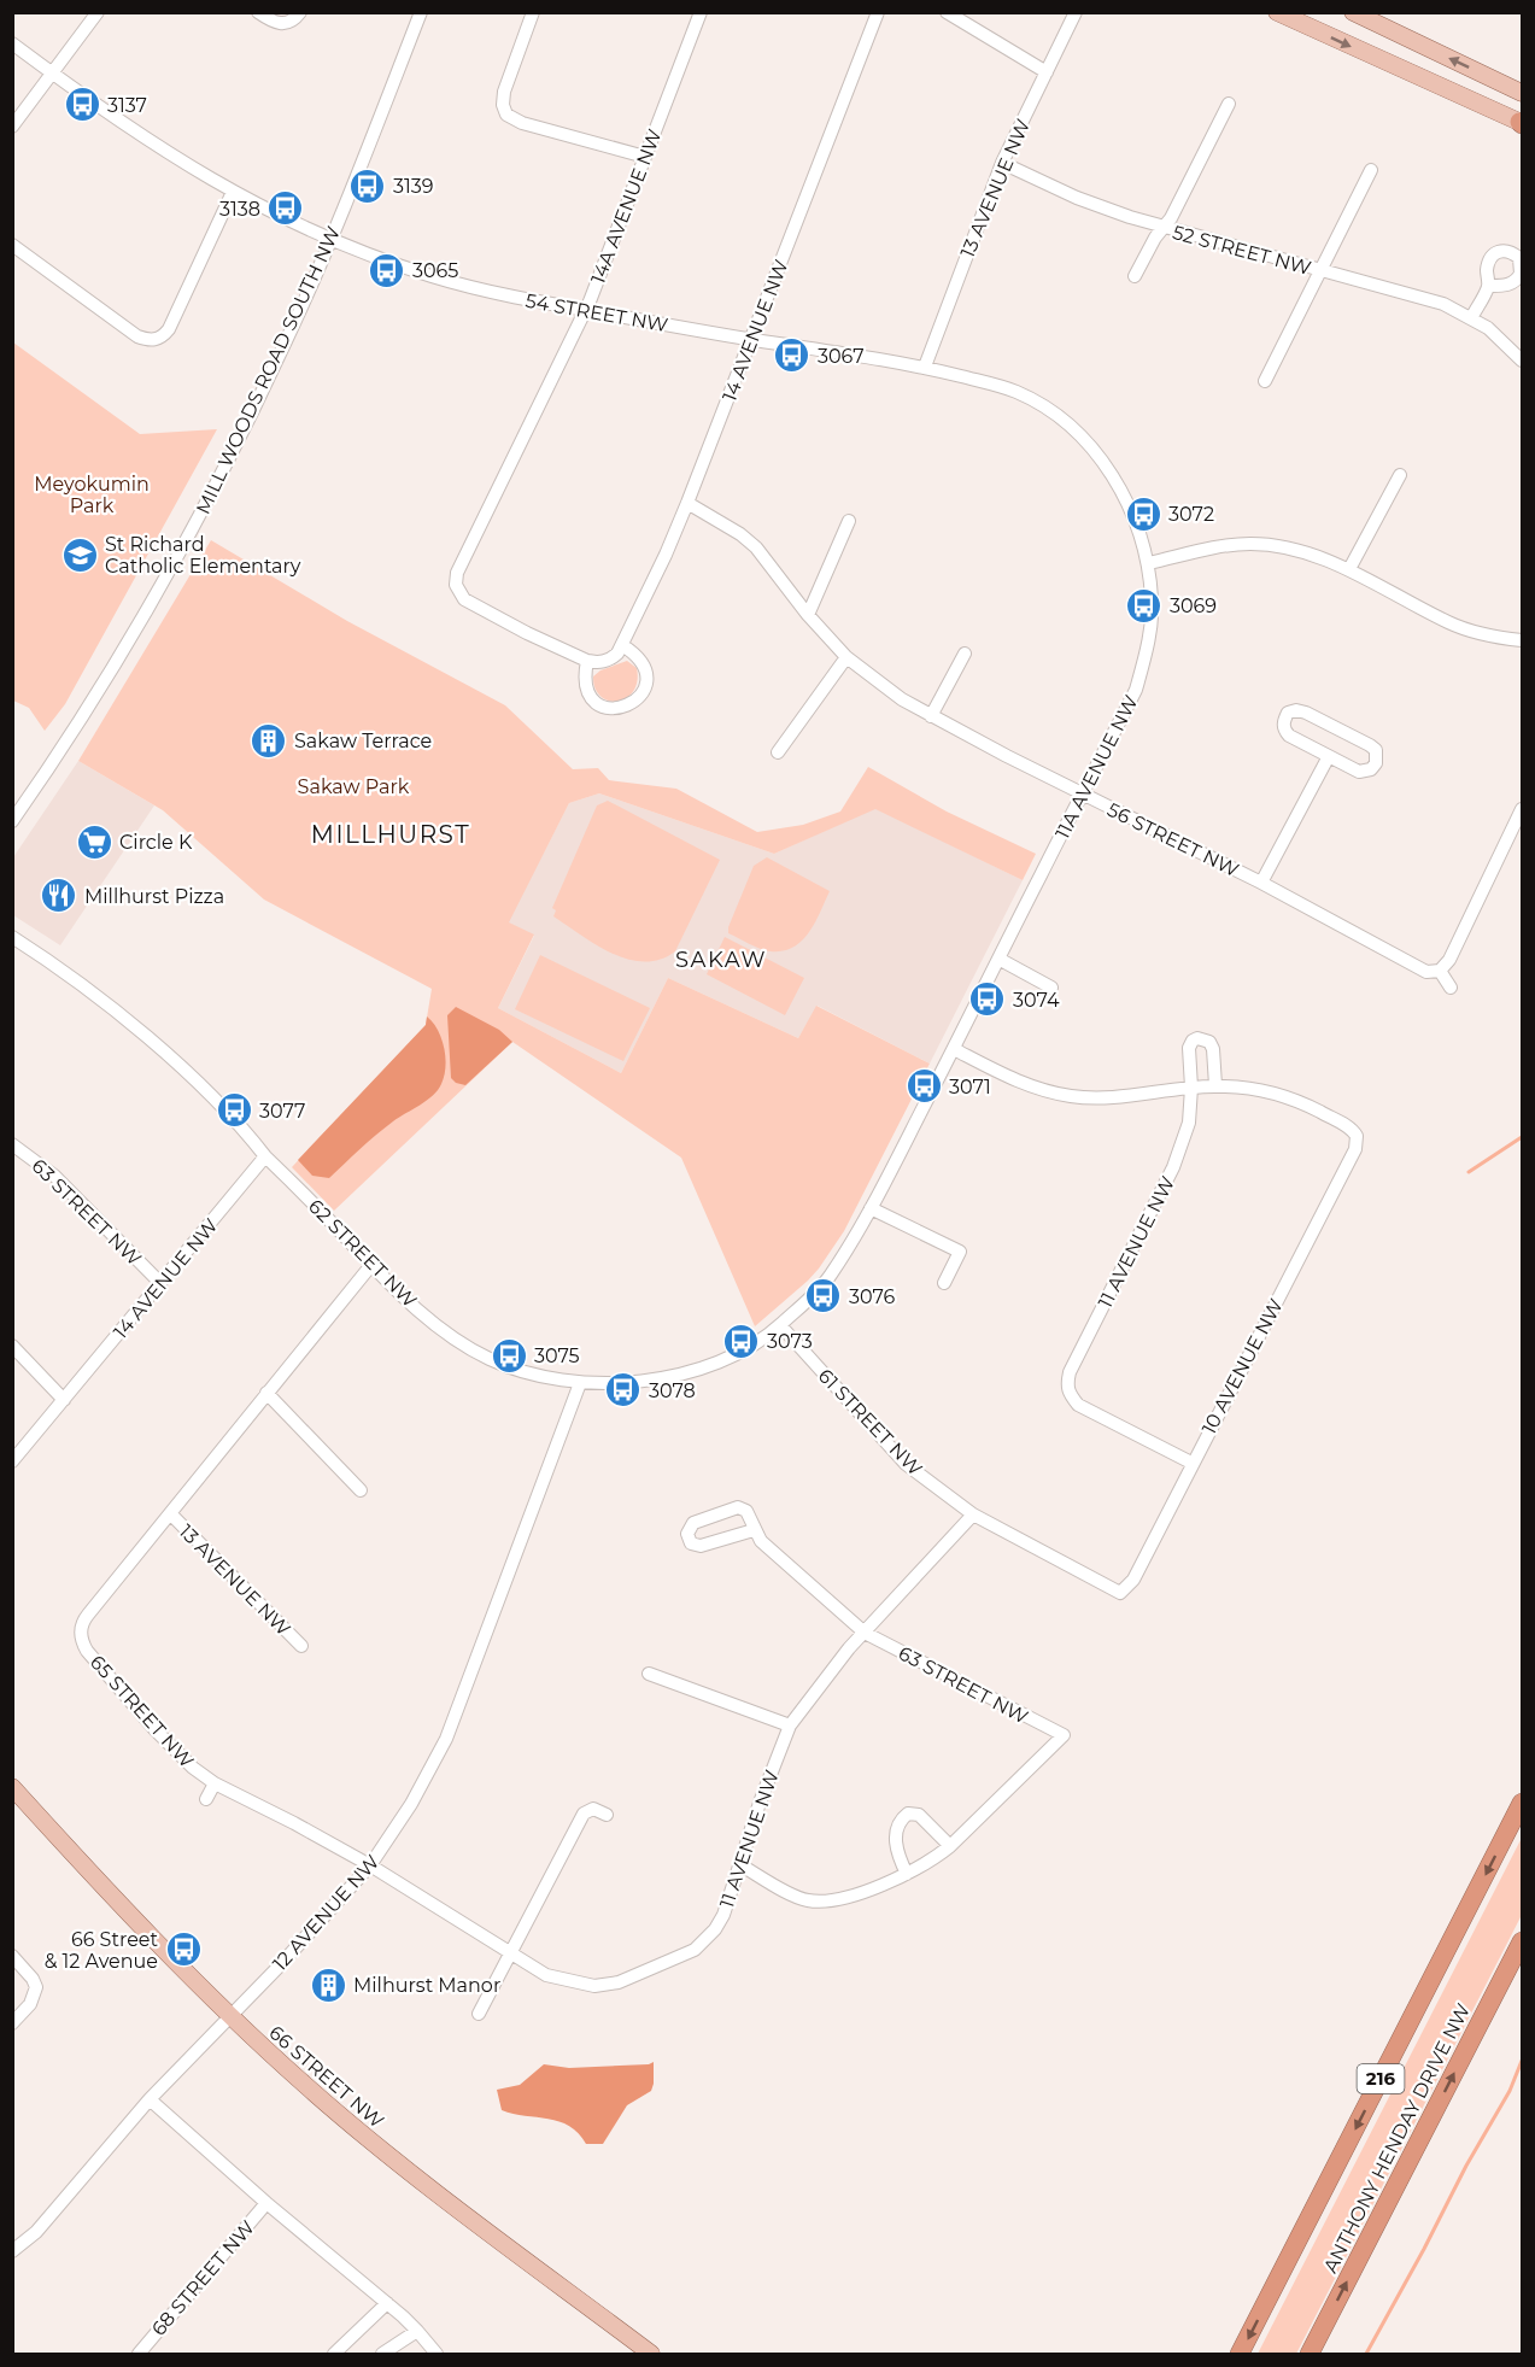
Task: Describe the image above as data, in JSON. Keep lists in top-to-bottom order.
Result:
{
  "streets": {
    "highway": ["216", "ANTHONY HENDAY DRIVE NW"],
    "main road": ["66 STREET NW"],
    "street": [
      "13 AVENUE NW",
      "14A AVENUE NW",
      "52 STREET NW",
      "54 STREET NW",
      "14 AVENUE NW",
      "MILL WOODS ROAD SOUTH NW",
      "11A AVENUE NW",
      "56 STREET NW",
      "63 STREET NW",
      "11 AVENUE NW",
      "62 STREET NW",
      "10 AVENUE NW",
      "61 STREET NW",
      "65 STREET NW",
      "12 AVENUE NW",
      "68 STREET NW"
    ]
  },
  "crossings": [
    ["13 AVENUE NW", "52 STREET NW"],
    ["13 AVENUE NW", "54 STREET NW"],
    ["13 AVENUE NW", "62 STREET NW"],
    ["13 AVENUE NW", "65 STREET NW"],
    ["14A AVENUE NW", "54 STREET NW"],
    ["14A AVENUE NW", "14 AVENUE NW"],
    ["54 STREET NW", "14 AVENUE NW"],
    ["54 STREET NW", "MILL WOODS ROAD SOUTH NW"],
    ["54 STREET NW", "11A AVENUE NW"],
    ["14 AVENUE NW", "56 STREET NW"],
    ["14 AVENUE NW", "63 STREET NW"],
    ["14 AVENUE NW", "62 STREET NW"],
    ["11A AVENUE NW", "56 STREET NW"],
    ["11A AVENUE NW", "62 STREET NW"],
    ["11A AVENUE NW", "61 STREET NW"],
    ["63 STREET NW", "11 AVENUE NW"],
    ["11 AVENUE NW", "10 AVENUE NW"],
    ["11 AVENUE NW", "61 STREET NW"],
    ["11 AVENUE NW", "65 STREET NW"],
    ["62 STREET NW", "61 STREET NW"],
    ["62 STREET NW", "12 AVENUE NW"],
    ["10 AVENUE NW", "61 STREET NW"],
    ["65 STREET NW", "12 AVENUE NW"],
    ["12 AVENUE NW", "66 STREET NW"],
    ["12 AVENUE NW", "68 STREET NW"]
  ],
  "districts": ["MILLHURST", "SAKAW"],
  "parks": ["Meyokumin Park", "Sakaw Park"],
  "places": {
    "bus stop": [
      "3137",
      "3139",
      "3138",
      "3065",
      "3067",
      "3072",
      "3069",
      "3074",
      "3071",
      "3077",
      "3076",
      "3073",
      "3075",
      "3078",
      "66 Street & 12 Avenue"
    ],
    "school or university": ["St Richard Catholic Elementary"],
    "building": ["Sakaw Terrace", "Milhurst Manor"],
    "supermarket": ["Circle K"],
    "restaurant": ["Millhurst Pizza"]
  }
}
